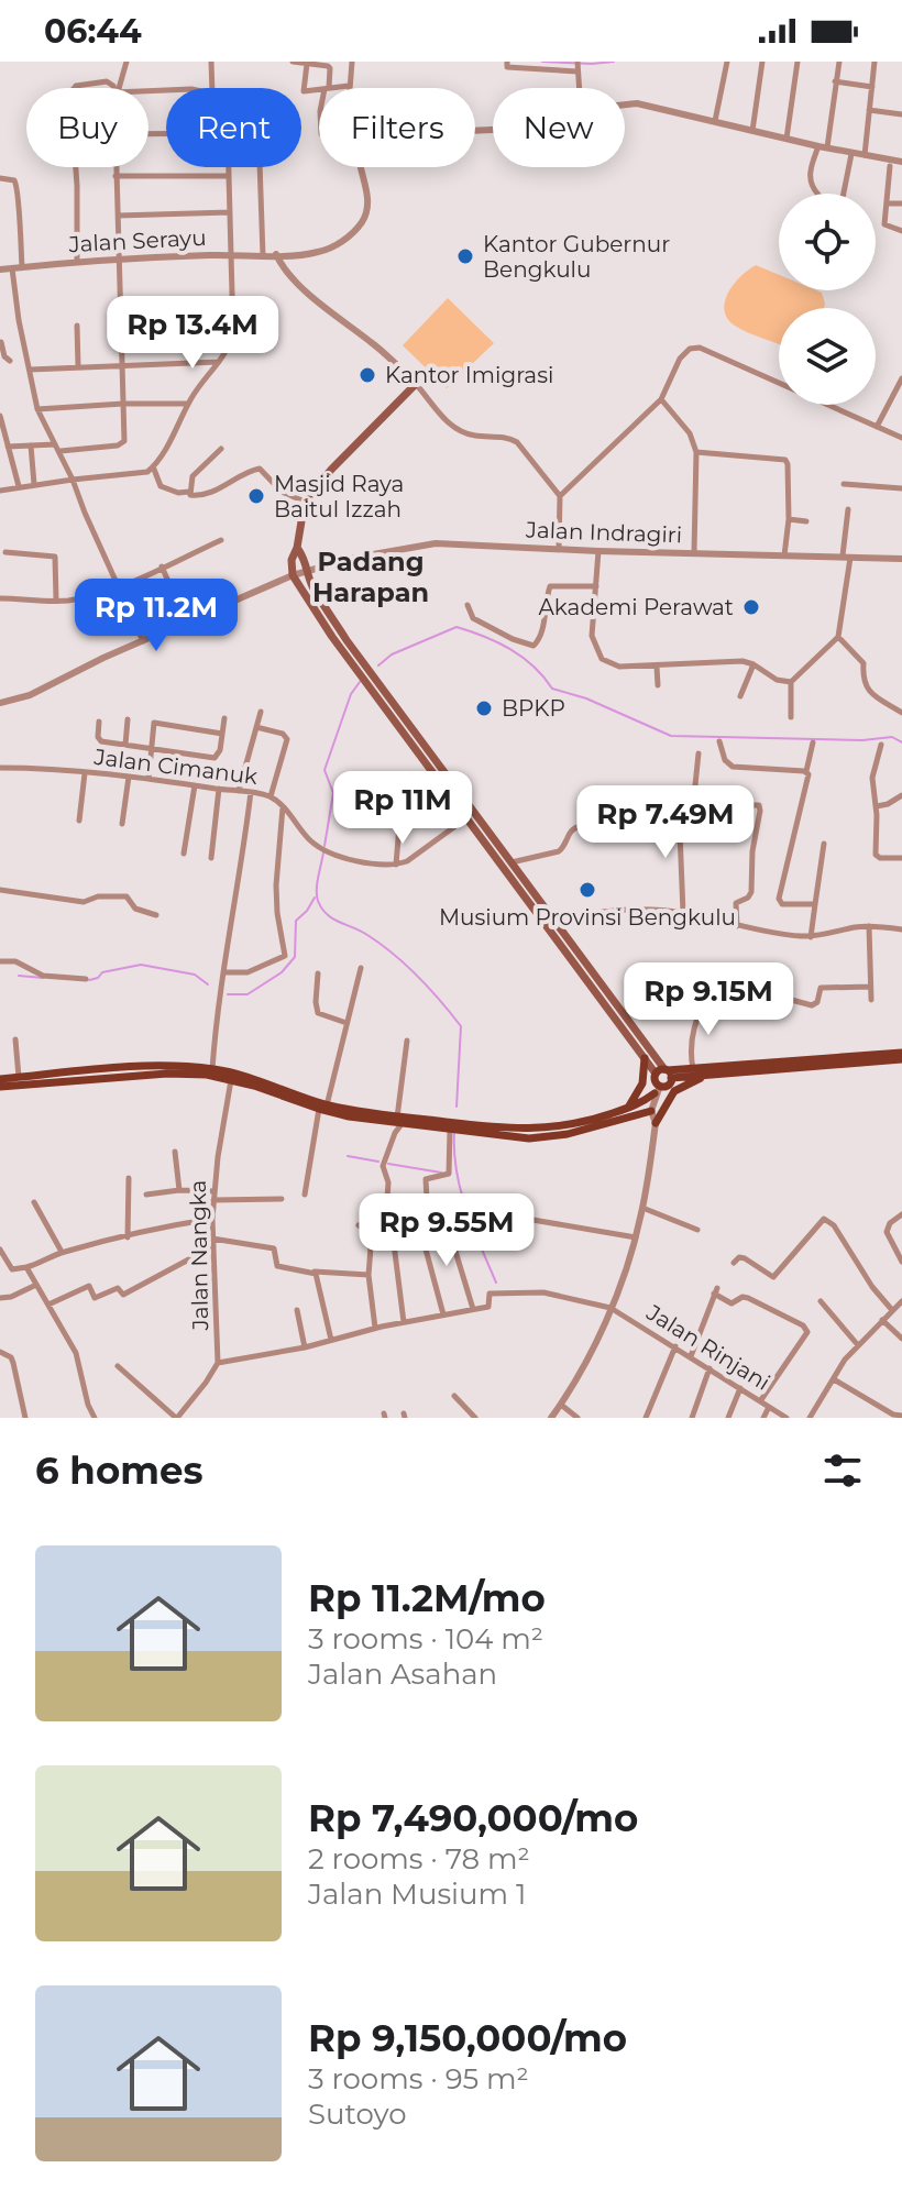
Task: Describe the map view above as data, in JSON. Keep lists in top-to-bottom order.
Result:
{
  "streets": {
    "street": [
      "Jalan Serayu",
      "Jalan Indragiri",
      "Jalan Cimanuk",
      "Jalan Nangka",
      "Jalan Rinjani"
    ]
  },
  "districts": ["Padang Harapan"],
  "places": [
    "Kantor Gubernur Bengkulu",
    "Kantor Imigrasi",
    "Masjid Raya Baitul Izzah",
    "Akademi Perawat",
    "BPKP",
    "Musium Provinsi Bengkulu"
  ],
  "page": {
    "status": "06:44",
    "chip": [
      "Buy",
      "Rent",
      "Filters",
      "New"
    ],
    "price": [
      "Rp 13.4M",
      "Rp 11.2M",
      "Rp 11M",
      "Rp 7.49M",
      "Rp 9.15M",
      "Rp 9.55M"
    ],
    "heading": "6 homes",
    "list": [
      {
        "name": "Rp 11.2M/mo",
        "note": "3 rooms · 104 m² · Jalan Asahan"
      },
      {
        "name": "Rp 7,490,000/mo",
        "note": "2 rooms · 78 m² · Jalan Musium 1"
      },
      {
        "name": "Rp 9,150,000/mo",
        "note": "3 rooms · 95 m² · Sutoyo"
      }
    ]
  }
}
